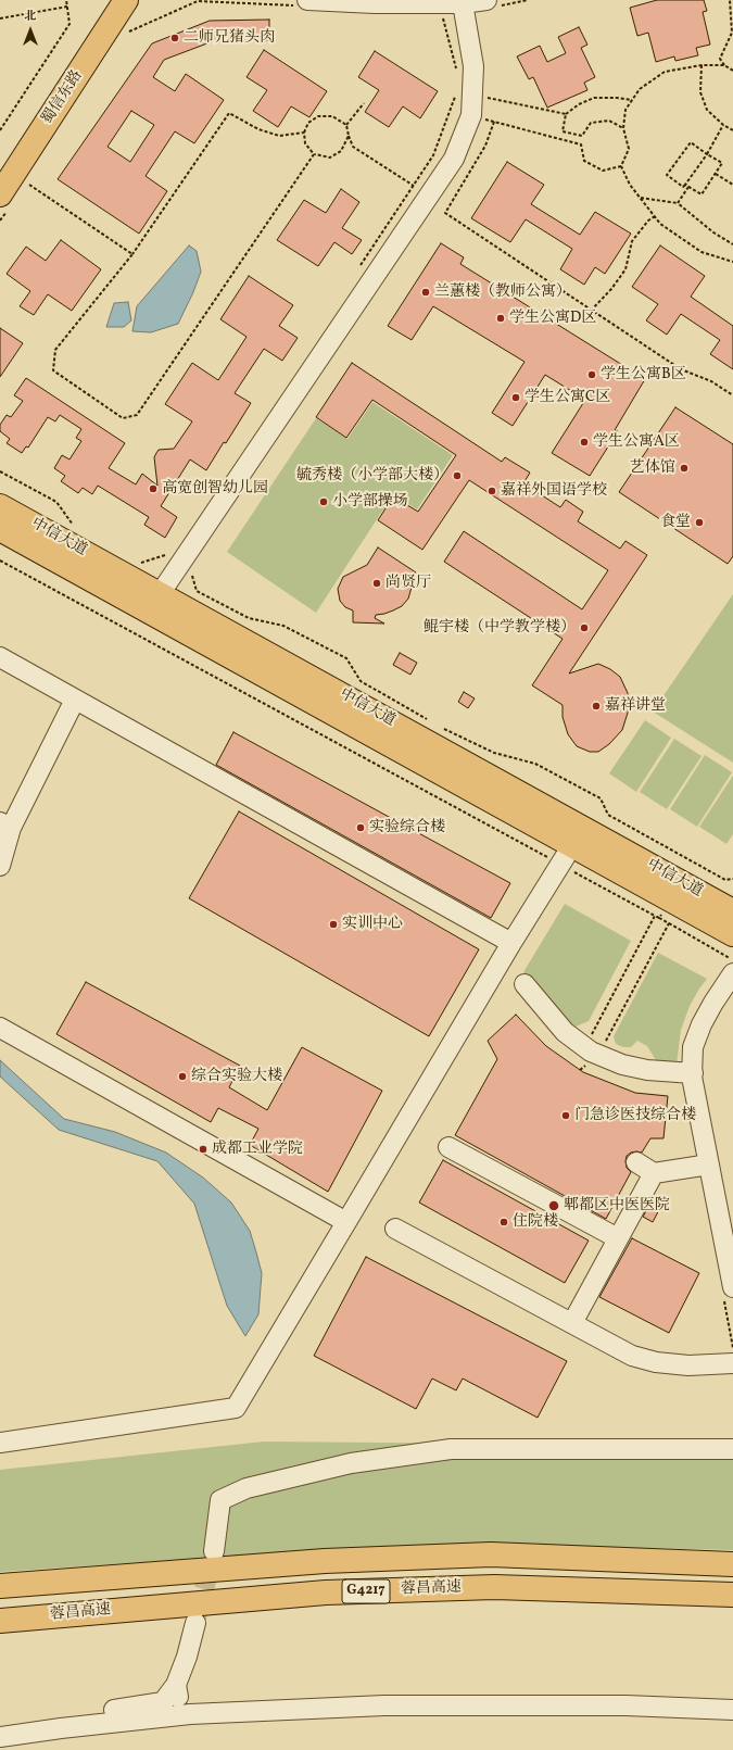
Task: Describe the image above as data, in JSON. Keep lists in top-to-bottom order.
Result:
{
  "streets": {
    "main road": [
      "蜀信东路",
      "中信大道",
      "蓉昌高速",
      "G4217"
    ]
  },
  "places": [
    "二师兄猪头肉",
    "兰蕙楼（教师公寓）",
    "学生公寓D区",
    "学生公寓B区",
    "学生公寓C区",
    "学生公寓A区",
    "艺体馆",
    "毓秀楼（小学部大楼）",
    "高宽创智幼儿园",
    "嘉祥外国语学校",
    "小学部操场",
    "食堂",
    "尚贤厅",
    "鲲宇楼（中学教学楼）",
    "嘉祥讲堂",
    "实验综合楼",
    "实训中心",
    "综合实验大楼",
    "门急诊医技综合楼",
    "成都工业学院",
    "郫都区中医医院",
    "住院楼"
  ],
  "north": "top"
}
